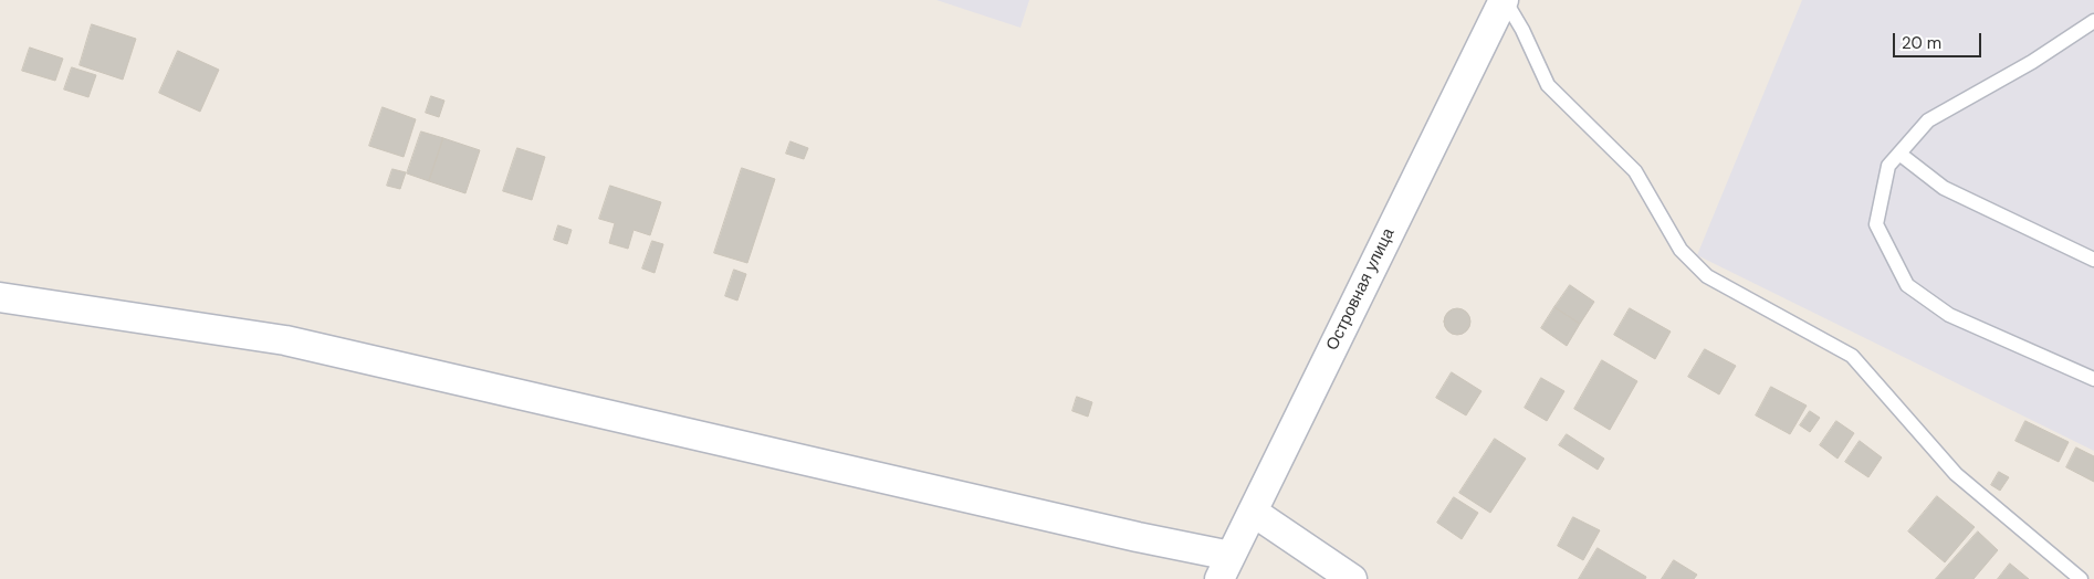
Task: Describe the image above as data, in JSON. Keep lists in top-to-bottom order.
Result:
{
  "streets": {
    "street": ["Островная улица"]
  },
  "scale_bar": "20 m"
}
